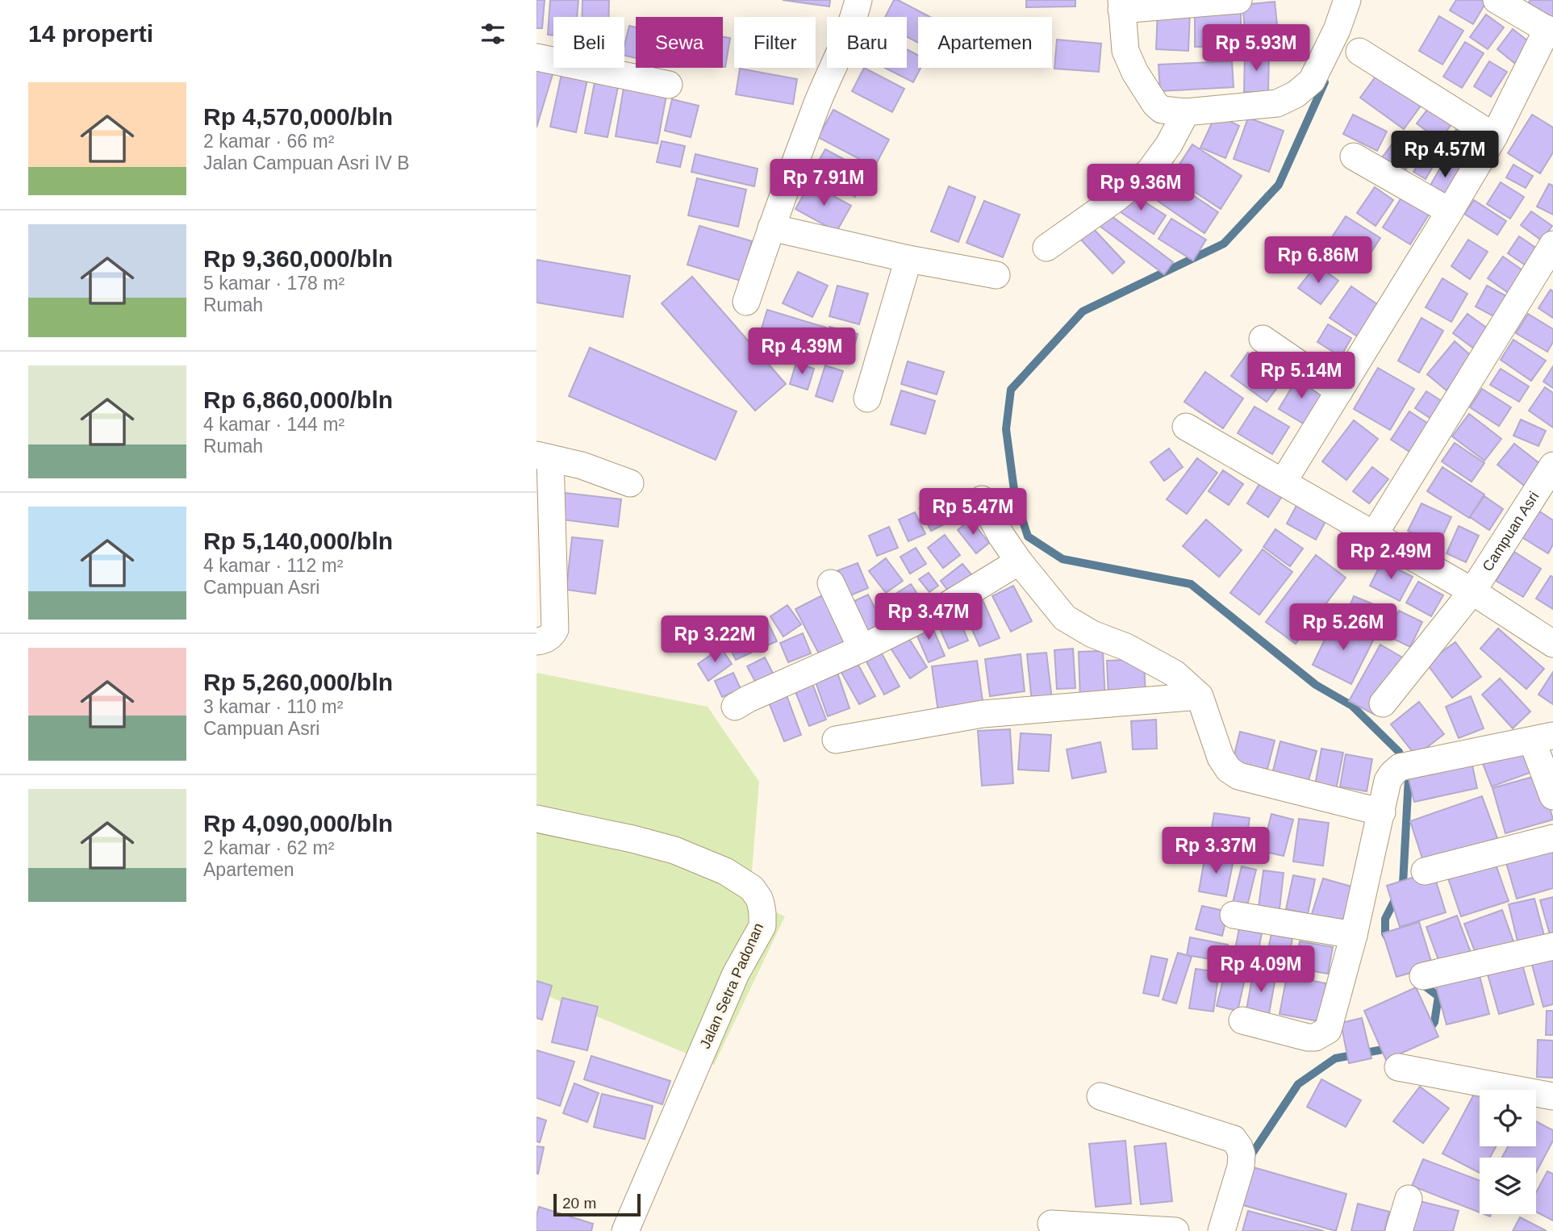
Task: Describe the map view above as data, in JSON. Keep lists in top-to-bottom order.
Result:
{
  "streets": {
    "street": ["Campuan Asri", "Jalan Setra Padonan"]
  },
  "scale_bar": "20 m",
  "page": {
    "heading": "14 properti",
    "chip": [
      "Beli",
      "Sewa",
      "Filter",
      "Baru",
      "Apartemen"
    ],
    "price": [
      "Rp 5.93M",
      "Rp 4.57M",
      "Rp 7.91M",
      "Rp 9.36M",
      "Rp 6.86M",
      "Rp 4.39M",
      "Rp 5.14M",
      "Rp 5.47M",
      "Rp 2.49M",
      "Rp 3.47M",
      "Rp 5.26M",
      "Rp 3.22M",
      "Rp 3.37M",
      "Rp 4.09M"
    ],
    "list": [
      {
        "name": "Rp 4,570,000/bln",
        "note": "2 kamar · 66 m² · Jalan Campuan Asri IV B"
      },
      {
        "name": "Rp 9,360,000/bln",
        "note": "5 kamar · 178 m² · Rumah"
      },
      {
        "name": "Rp 6,860,000/bln",
        "note": "4 kamar · 144 m² · Rumah"
      },
      {
        "name": "Rp 5,140,000/bln",
        "note": "4 kamar · 112 m² · Campuan Asri"
      },
      {
        "name": "Rp 5,260,000/bln",
        "note": "3 kamar · 110 m² · Campuan Asri"
      },
      {
        "name": "Rp 4,090,000/bln",
        "note": "2 kamar · 62 m² · Apartemen"
      }
    ],
    "scale": "20 m"
  }
}
